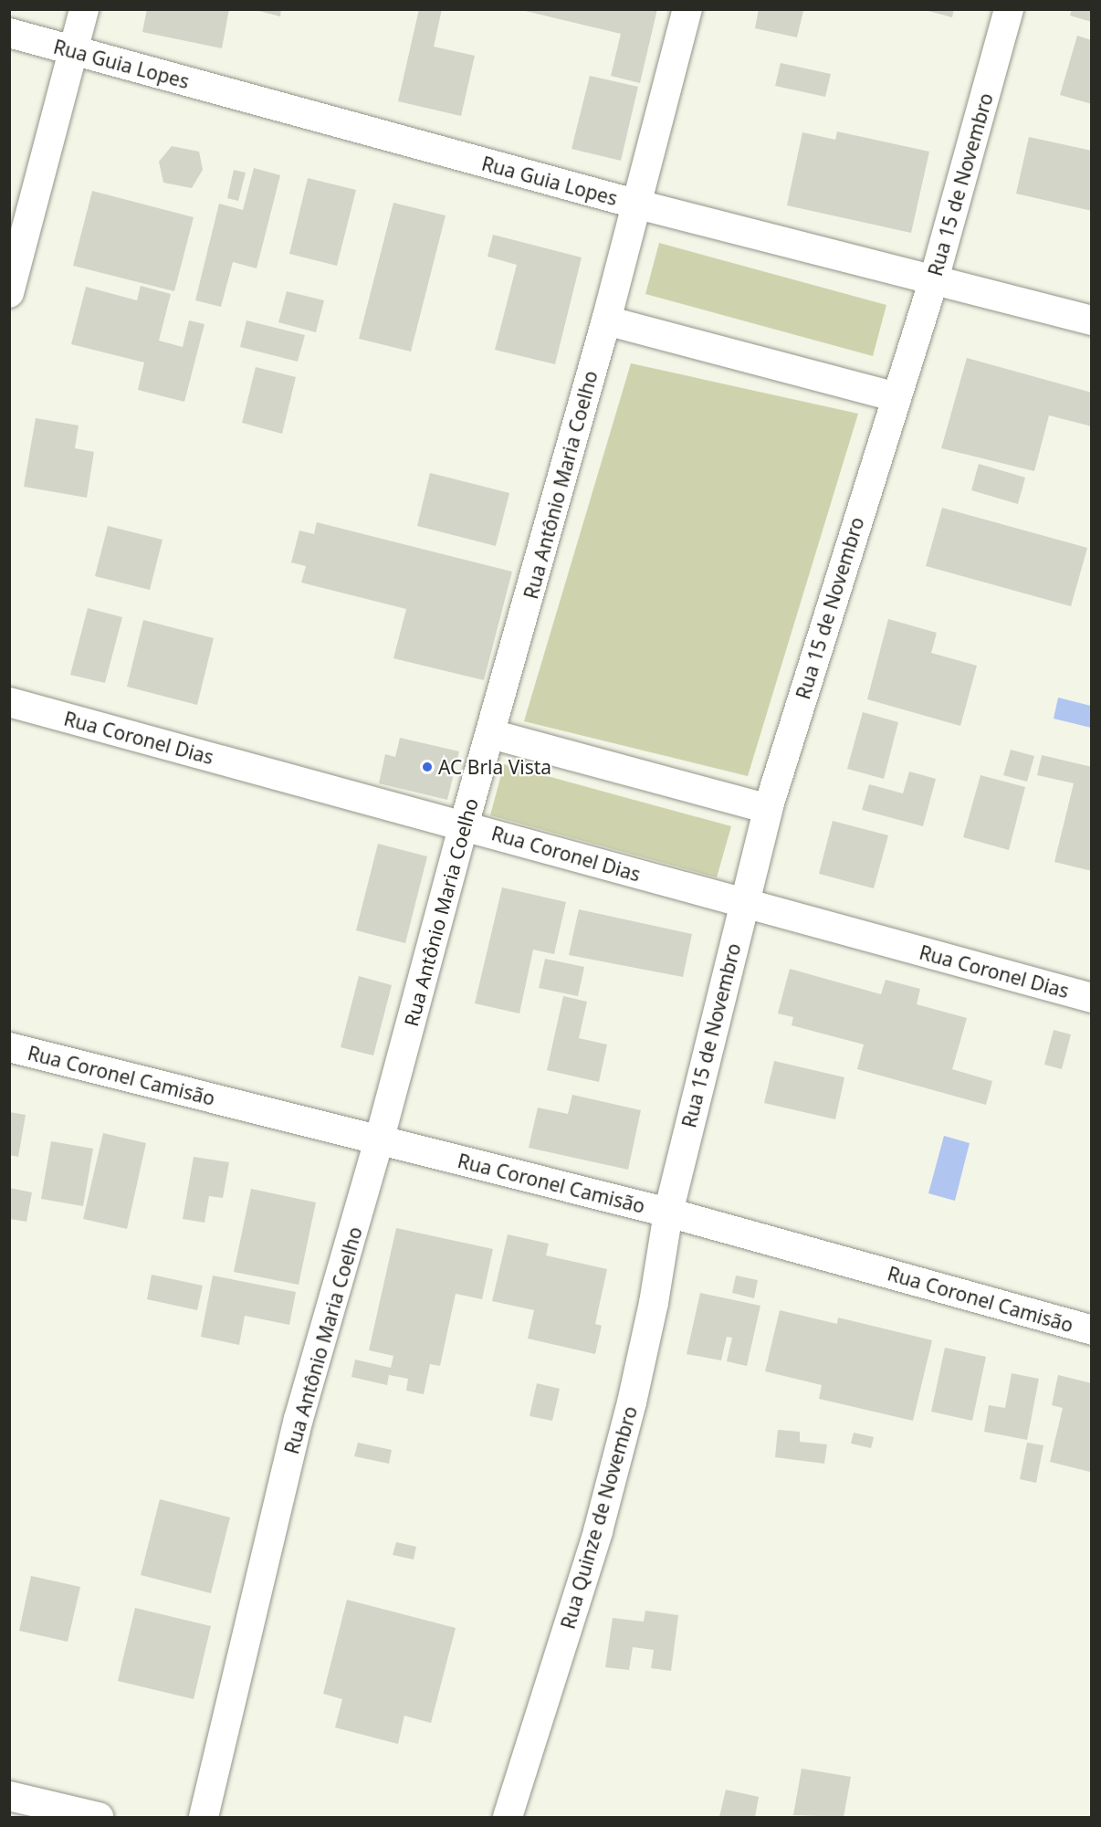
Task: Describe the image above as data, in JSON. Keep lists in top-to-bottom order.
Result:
{
  "streets": {
    "street": [
      "Rua Guia Lopes",
      "Rua 15 de Novembro",
      "Rua Antônio Maria Coelho",
      "Rua Coronel Dias",
      "Rua Coronel Camisão",
      "Rua Quinze de Novembro"
    ]
  },
  "crossings": [
    ["Rua Guia Lopes", "Rua 15 de Novembro"],
    ["Rua Guia Lopes", "Rua Antônio Maria Coelho"],
    ["Rua 15 de Novembro", "Rua Coronel Dias"],
    ["Rua 15 de Novembro", "Rua Coronel Camisão"],
    ["Rua 15 de Novembro", "Rua Quinze de Novembro"],
    ["Rua Antônio Maria Coelho", "Rua Coronel Dias"],
    ["Rua Antônio Maria Coelho", "Rua Coronel Camisão"],
    ["Rua Coronel Camisão", "Rua Quinze de Novembro"]
  ],
  "places": ["AC Brla Vista"]
}
